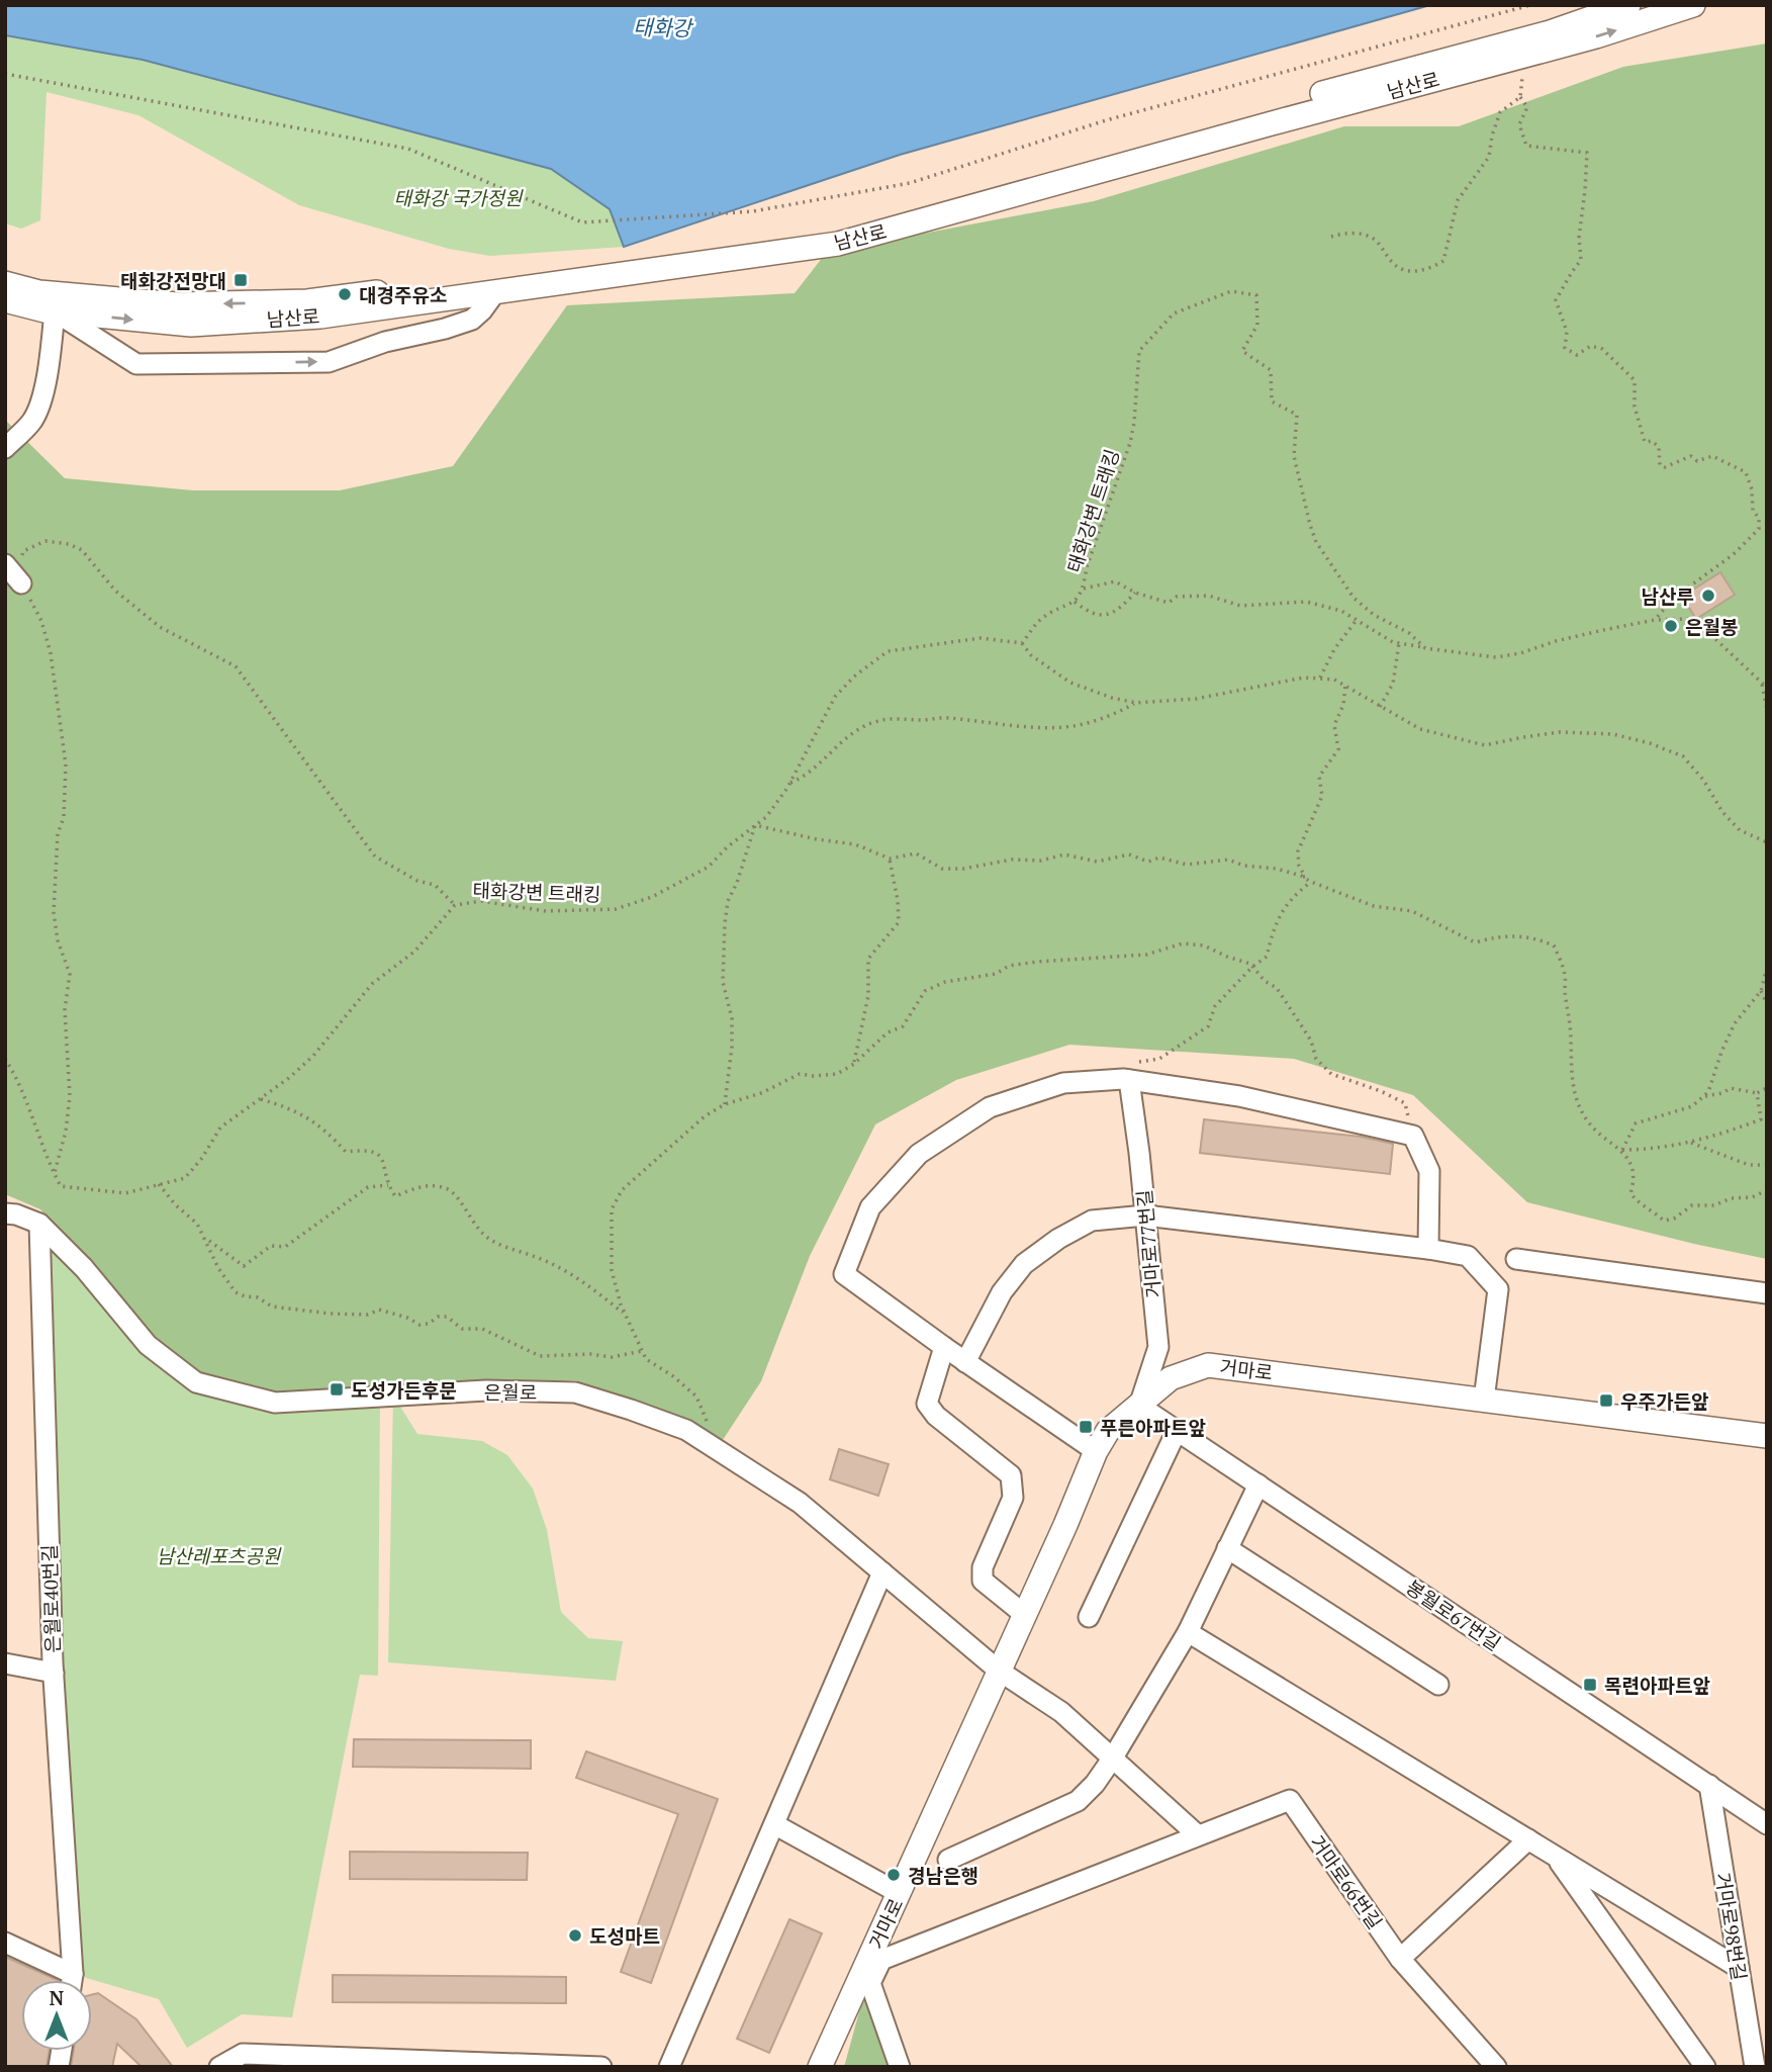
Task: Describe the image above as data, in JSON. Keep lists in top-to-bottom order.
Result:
{
  "streets": {
    "main road": ["남산로", "거마로"],
    "street": [
      "거마로77번길",
      "은월로",
      "은월로40번길",
      "봉월로67번길",
      "거마로66번길",
      "거마로98번길"
    ],
    "path": ["태화강변 트래킹"]
  },
  "crossings": [
    ["거마로77번길", "거마로"],
    ["거마로77번길", "봉월로67번길"],
    ["거마로", "은월로"],
    ["거마로", "봉월로67번길"],
    ["은월로", "은월로40번길"],
    ["은월로", "거마로66번길"],
    ["봉월로67번길", "거마로98번길"]
  ],
  "water": ["태화강"],
  "parks": ["태화강 국가정원", "남산레포츠공원"],
  "places": {
    "transit": [
      "태화강전망대",
      "도성가든후문",
      "우주가든앞",
      "푸른아파트앞",
      "목련아파트앞"
    ],
    "other": [
      "대경주유소",
      "남산루",
      "은월봉",
      "경남은행",
      "도성마트"
    ]
  },
  "north": "top"
}
